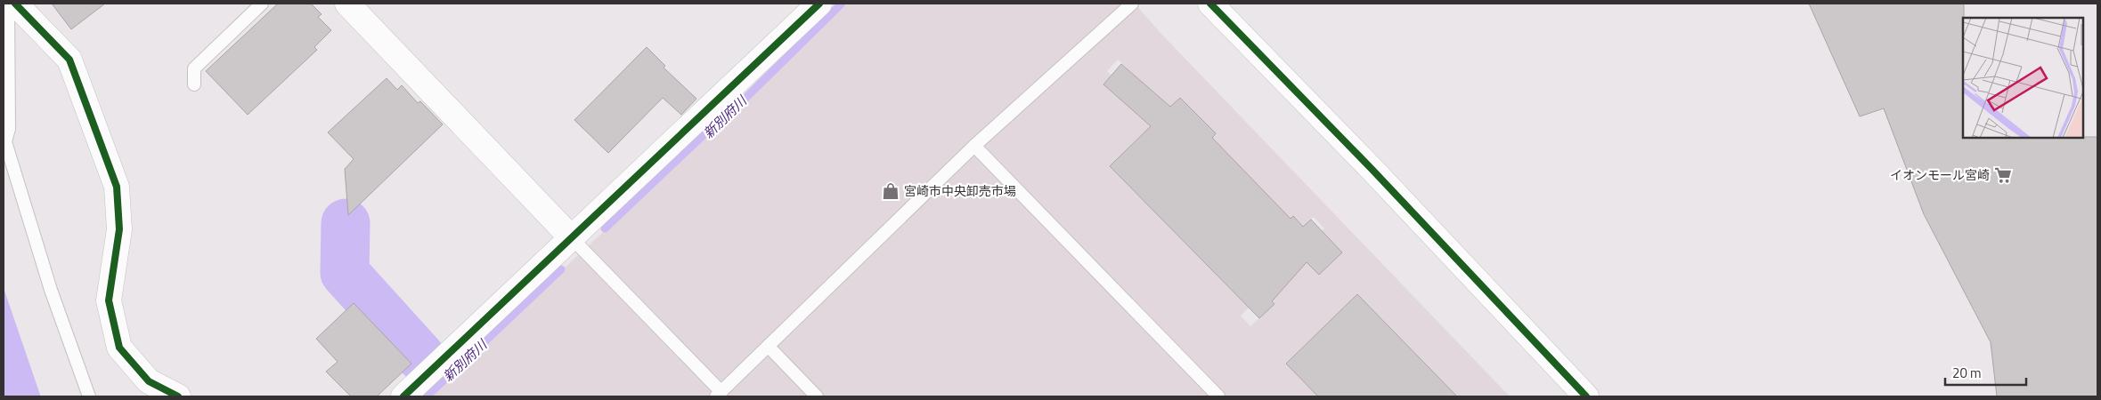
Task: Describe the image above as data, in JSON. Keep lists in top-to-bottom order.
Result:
{
  "water": ["新別府川"],
  "places": {
    "supermarket": ["イオンモール宮崎"],
    "shop": ["宮崎市中央卸売市場"]
  },
  "scale_bar": "20 m"
}
